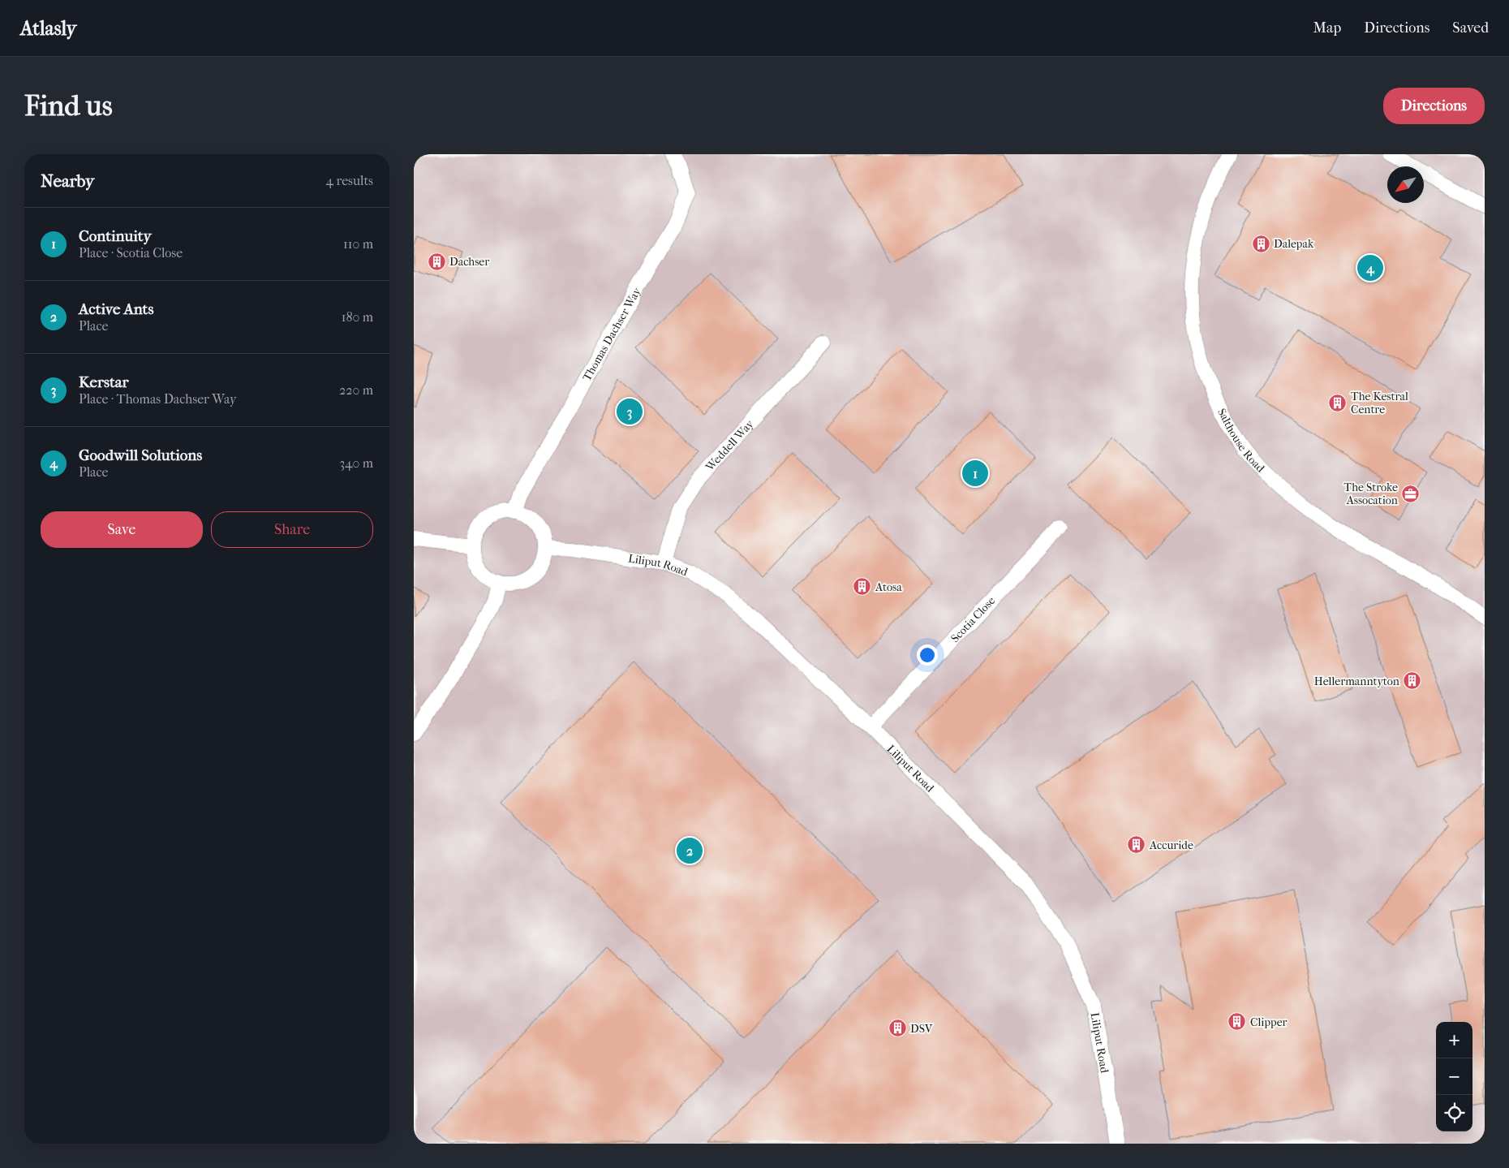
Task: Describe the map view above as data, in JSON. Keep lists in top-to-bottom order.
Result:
{
  "streets": {
    "street": [
      "Thomas Dachser Way",
      "Salthouse Road",
      "Weddell Way",
      "Liliput Road",
      "Scotia Close"
    ]
  },
  "crossings": [
    ["Thomas Dachser Way", "Liliput Road"],
    ["Weddell Way", "Liliput Road"],
    ["Liliput Road", "Scotia Close"]
  ],
  "places": {
    "building": [
      "Dalepak",
      "Dachser",
      "The Kestral Centre",
      "Atosa",
      "Hellermanntyton",
      "Accuride",
      "Clipper",
      "DSV"
    ],
    "office": ["The Stroke Assocation"]
  },
  "north": "bottom left",
  "page": {
    "header": "Atlasly",
    "nav": ["Map", "Directions", "Saved"],
    "buttons": [
      "Directions",
      ["Save", "Share"]
    ],
    "title": "Find us",
    "heading": ["Nearby", "4 results"],
    "list": [
      {
        "mark": "1",
        "name": "Continuity",
        "note": "Place · Scotia Close",
        "value": "110 m"
      },
      {
        "mark": "2",
        "name": "Active Ants",
        "note": "Place",
        "value": "180 m"
      },
      {
        "mark": "3",
        "name": "Kerstar",
        "note": "Place · Thomas Dachser Way",
        "value": "220 m"
      },
      {
        "mark": "4",
        "name": "Goodwill Solutions",
        "note": "Place",
        "value": "340 m"
      }
    ],
    "pins": [
      "4",
      "3",
      "1",
      "2"
    ],
    "map_buttons": ["+", "−"]
  }
}
